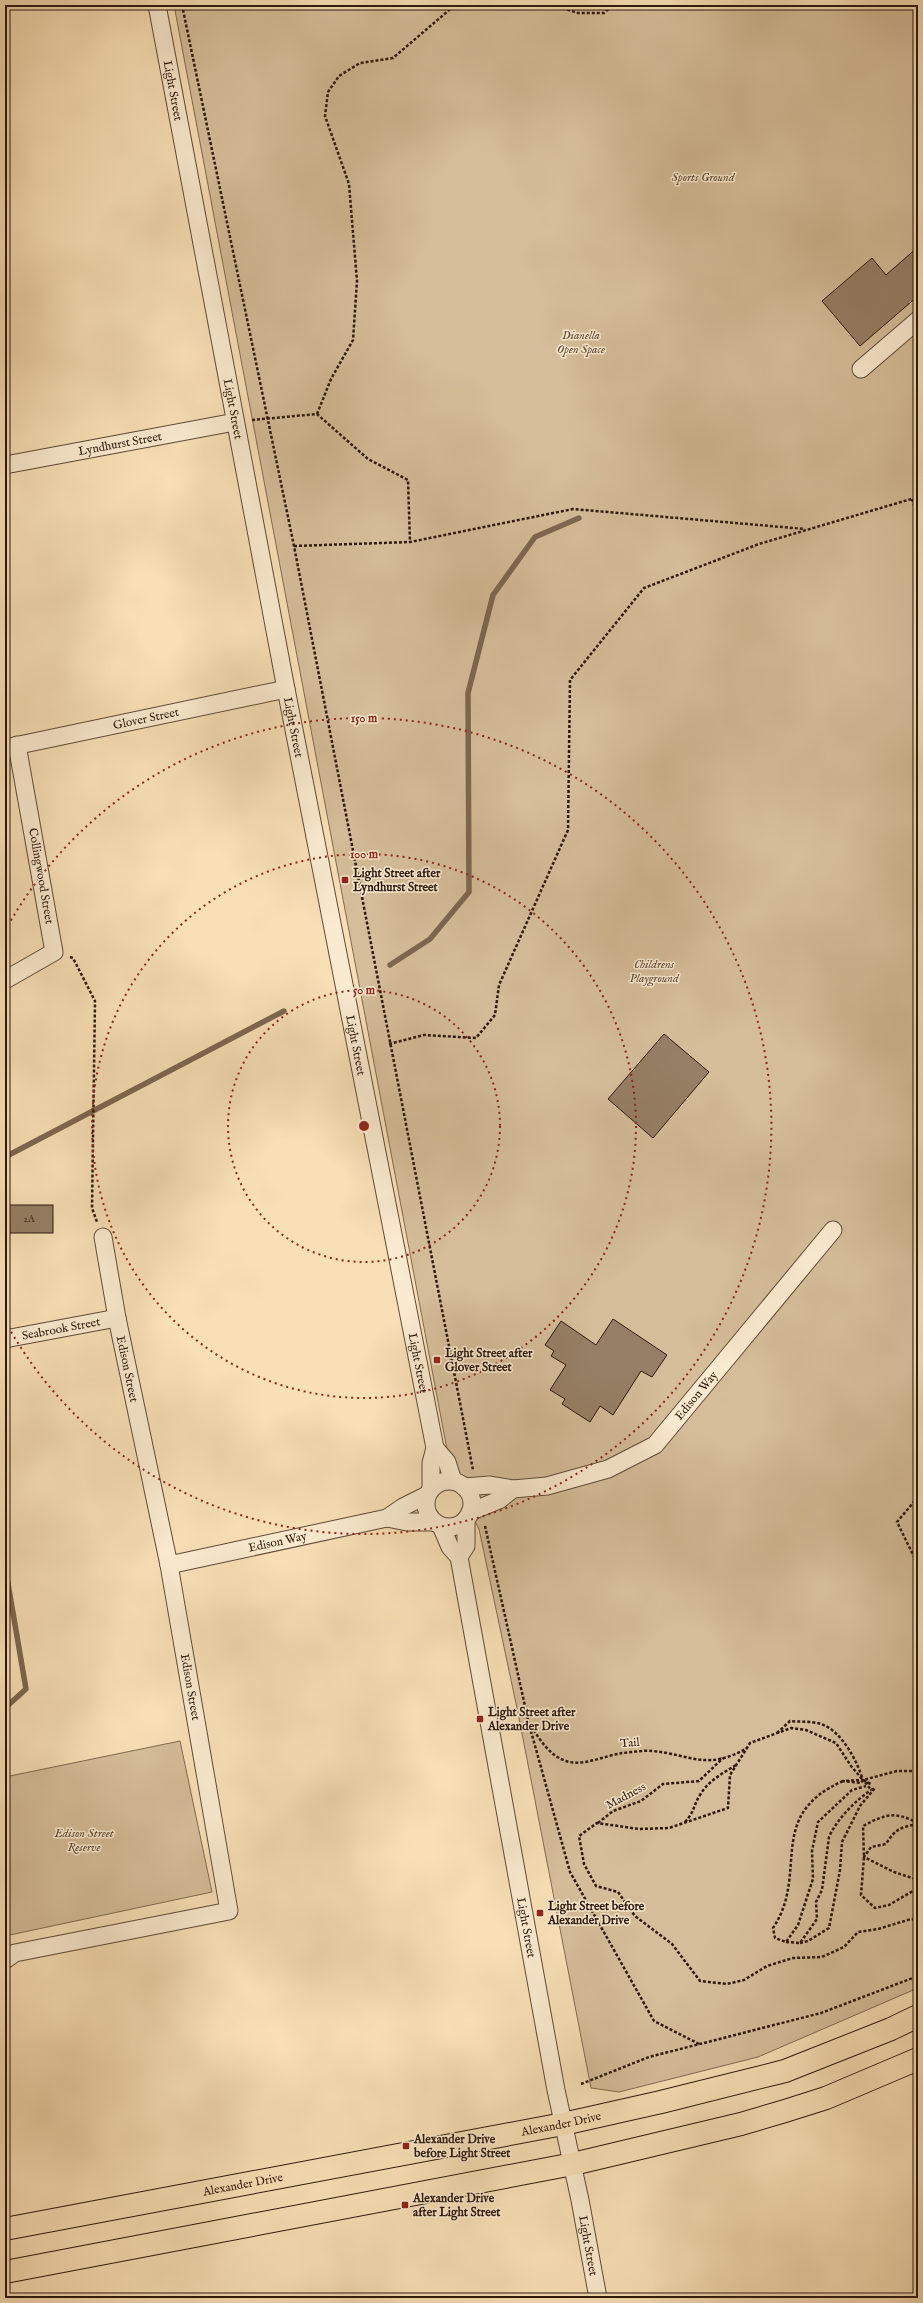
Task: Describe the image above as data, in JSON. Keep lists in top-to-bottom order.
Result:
{
  "streets": {
    "main road": ["Alexander Drive"],
    "street": [
      "Light Street",
      "Lyndhurst Street",
      "Glover Street",
      "Collingwood Street",
      "Seabrook Street",
      "Edison Street",
      "Edison Way"
    ],
    "path": ["Tail", "Madness"]
  },
  "crossings": [
    ["Light Street", "Lyndhurst Street"],
    ["Light Street", "Glover Street"],
    ["Light Street", "Edison Way"],
    ["Light Street", "Alexander Drive"],
    ["Glover Street", "Collingwood Street"],
    ["Seabrook Street", "Edison Street"],
    ["Edison Street", "Edison Way"],
    ["Tail", "Madness"]
  ],
  "parks": [
    "Sports Ground",
    "Dianella Open Space",
    "Childrens Playground",
    "Edison Street Reserve"
  ],
  "places": {
    "transit": [
      "Light Street after Lyndhurst Street",
      "Light Street after Glover Street",
      "Light Street after Alexander Drive",
      "Light Street before Alexander Drive",
      "Alexander Drive before Light Street",
      "Alexander Drive after Light Street"
    ]
  },
  "house_numbers": ["2A"],
  "rings": ["150 m", "100 m", "50 m"]
}
